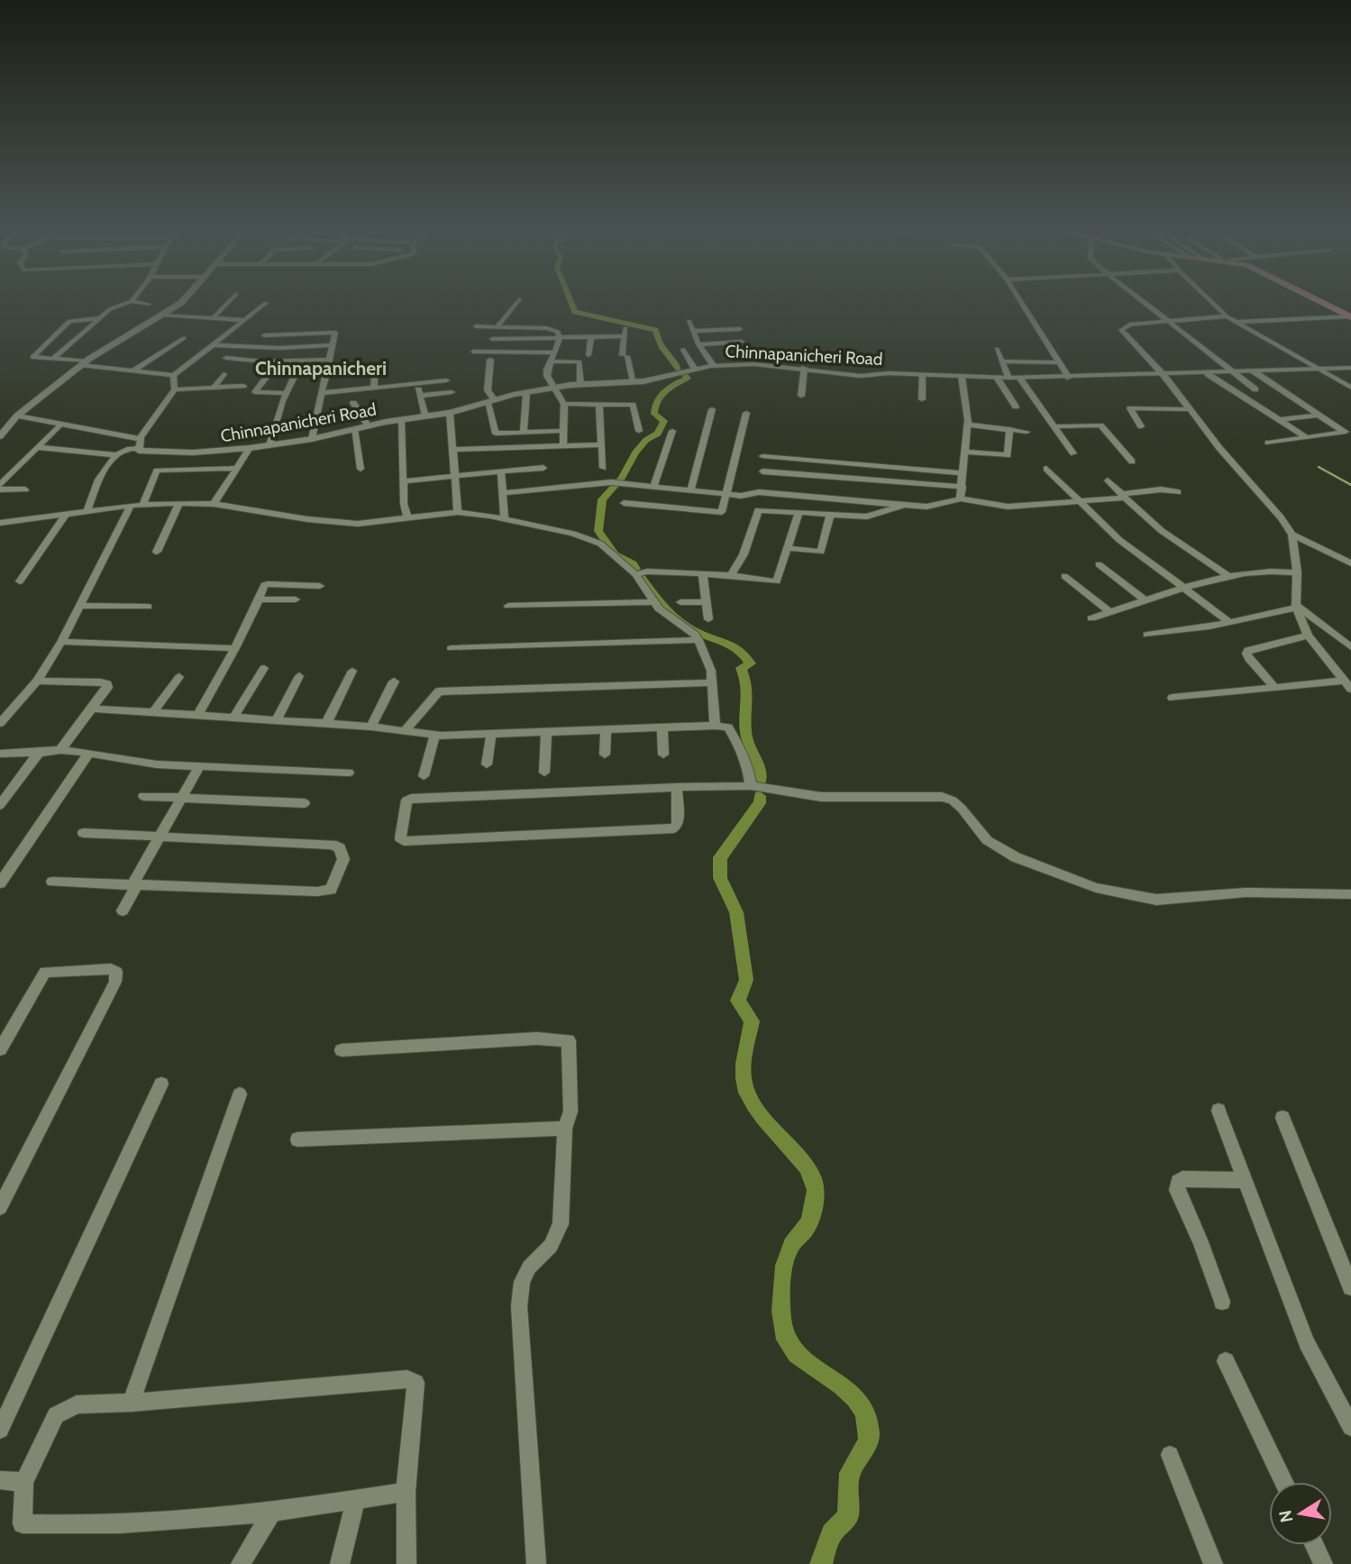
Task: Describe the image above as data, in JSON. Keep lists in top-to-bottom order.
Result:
{
  "streets": {
    "street": ["Chinnapanicheri Road"]
  },
  "districts": ["Chinnapanicheri"],
  "north": "left"
}
